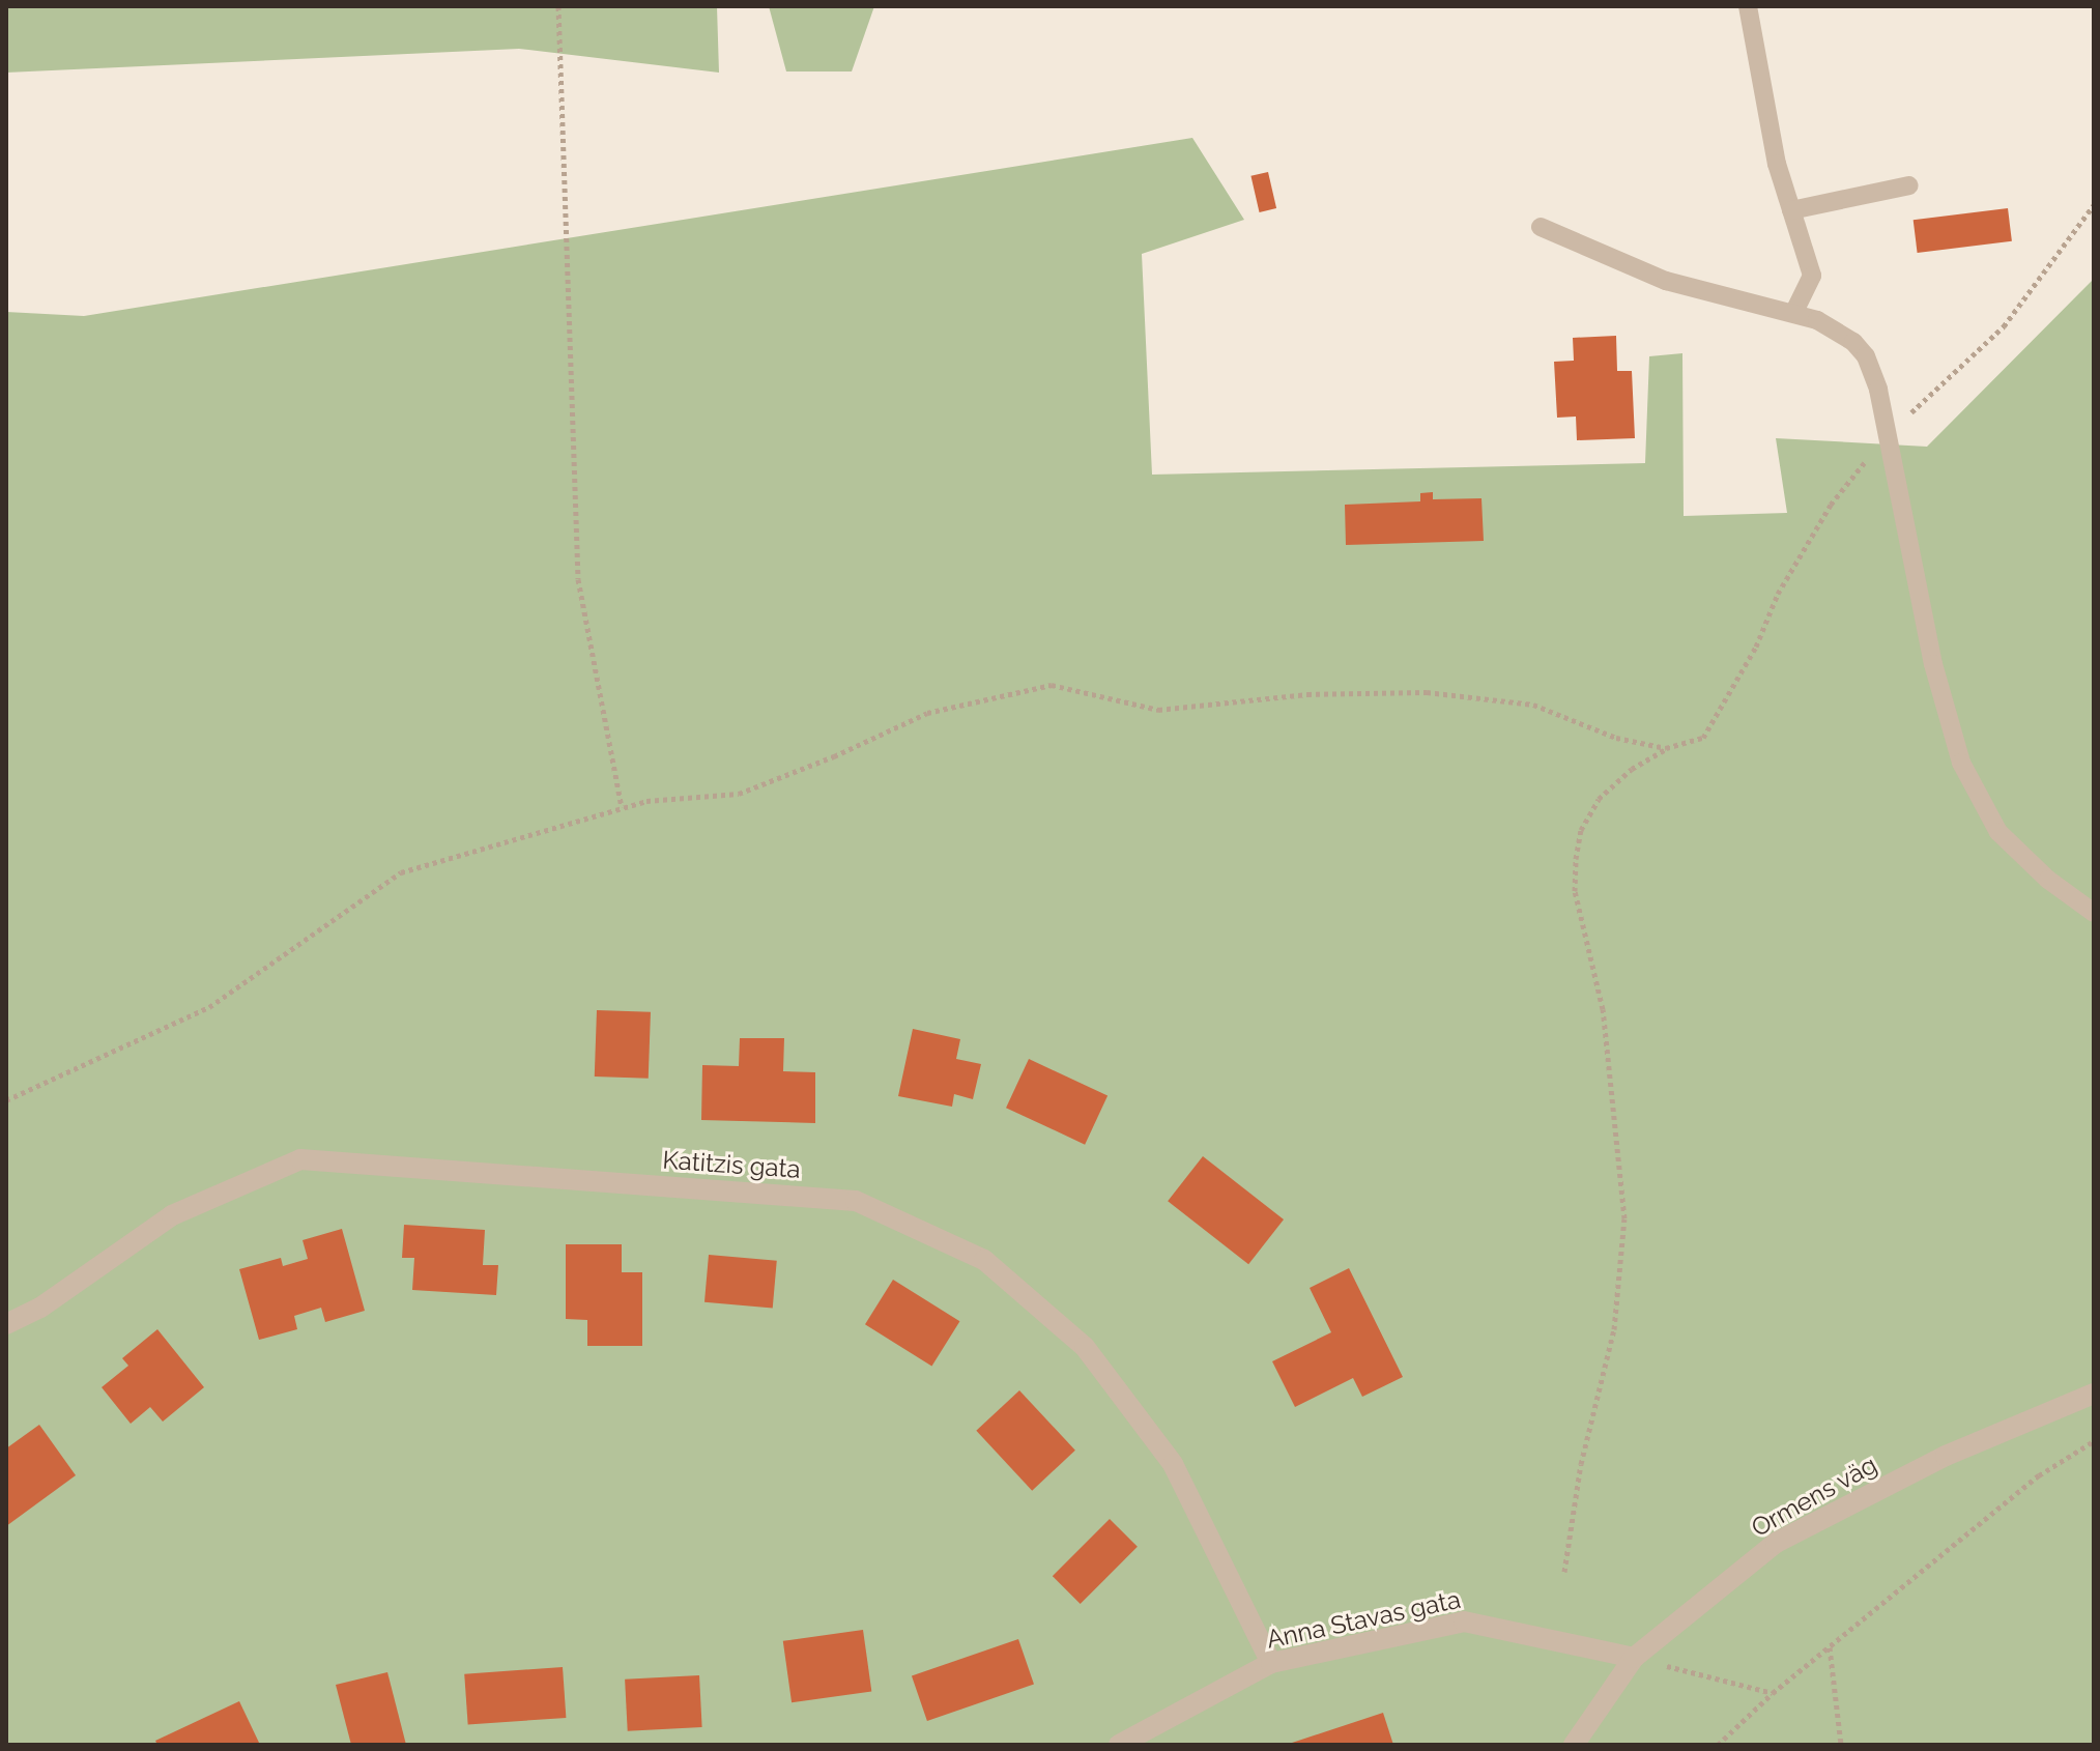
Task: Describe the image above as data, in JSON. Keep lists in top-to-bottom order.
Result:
{
  "streets": {
    "street": ["Katitzis gata", "Ormens väg", "Anna Stavas gata"]
  },
  "crossings": [
    ["Katitzis gata", "Anna Stavas gata"],
    ["Ormens väg", "Anna Stavas gata"]
  ]
}
